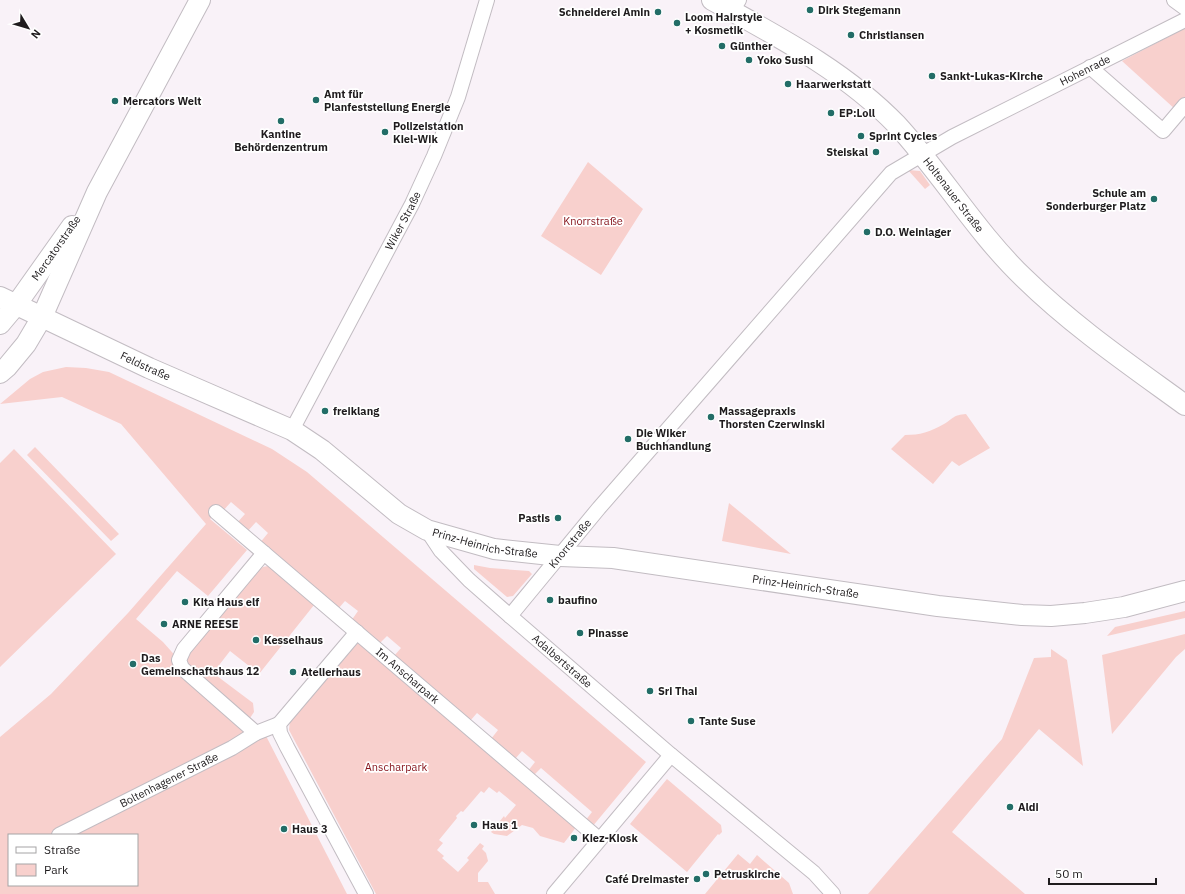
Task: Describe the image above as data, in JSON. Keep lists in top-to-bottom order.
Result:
{
  "streets": {
    "main road": [
      "Holtenauer Straße",
      "Mercatorstraße",
      "Feldstraße",
      "Prinz-Heinrich-Straße",
      "Adalbertstraße"
    ],
    "street": [
      "Hohenrade",
      "Wiker Straße",
      "Knorrstraße",
      "Im Anscharpark",
      "Boltenhagener Straße"
    ]
  },
  "crossings": [
    ["Hohenrade", "Holtenauer Straße"],
    ["Hohenrade", "Knorrstraße"],
    ["Holtenauer Straße", "Knorrstraße"],
    ["Wiker Straße", "Feldstraße"],
    ["Wiker Straße", "Adalbertstraße"],
    ["Mercatorstraße", "Feldstraße"],
    ["Feldstraße", "Adalbertstraße"],
    ["Prinz-Heinrich-Straße", "Knorrstraße"],
    ["Prinz-Heinrich-Straße", "Adalbertstraße"],
    ["Knorrstraße", "Adalbertstraße"]
  ],
  "parks": ["Knorrstraße", "Anscharpark"],
  "places": [
    "Dirk Stegemann",
    "Schneiderei Amin",
    "Loom Hairstyle + Kosmetik",
    "Christiansen",
    "Günther",
    "Yoko Sushi",
    "Sankt-Lukas-Kirche",
    "Haarwerkstatt",
    "Amt für Planfeststellung Energie",
    "Mercators Welt",
    "EP:Loll",
    "Kantine Behördenzentrum",
    "Polizeistation Kiel-Wik",
    "Sprint Cycles",
    "Steiskal",
    "Schule am Sonderburger Platz",
    "D.O. Weinlager",
    "freiklang",
    "Massagepraxis Thorsten Czerwinski",
    "Die Wiker Buchhandlung",
    "Pastis",
    "baufino",
    "Kita Haus elf",
    "ARNE REESE",
    "Pinasse",
    "Kesselhaus",
    "Das Gemeinschaftshaus 12",
    "Atelierhaus",
    "Sri Thai",
    "Tante Suse",
    "Aldi",
    "Haus 1",
    "Haus 3",
    "Kiez-Kiosk",
    "Petruskirche",
    "Café Dreimaster"
  ],
  "legend": ["Straße", "Park"],
  "scale_bar": "50 m",
  "north": "bottom right"
}
